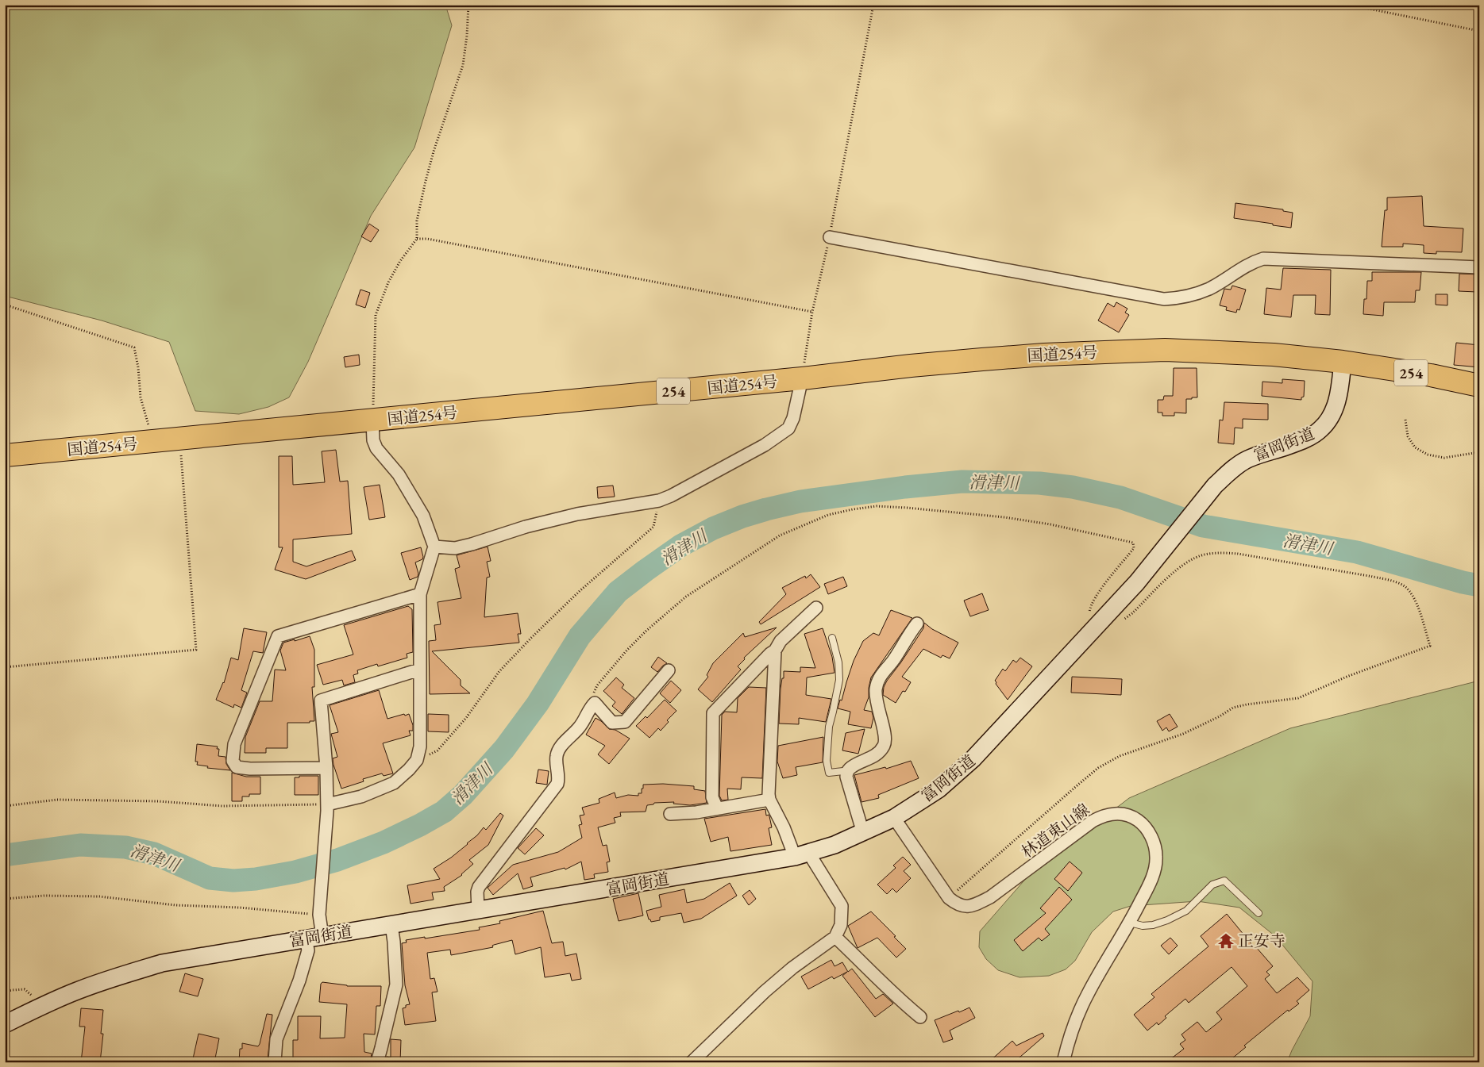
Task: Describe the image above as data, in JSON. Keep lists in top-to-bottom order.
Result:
{
  "streets": {
    "highway": ["国道254号", "254"],
    "street": ["富岡街道", "林道東山線"]
  },
  "crossings": [
    ["国道254号", "富岡街道"]
  ],
  "water": ["滑津川"],
  "places": {
    "temple": ["正安寺"]
  }
}
